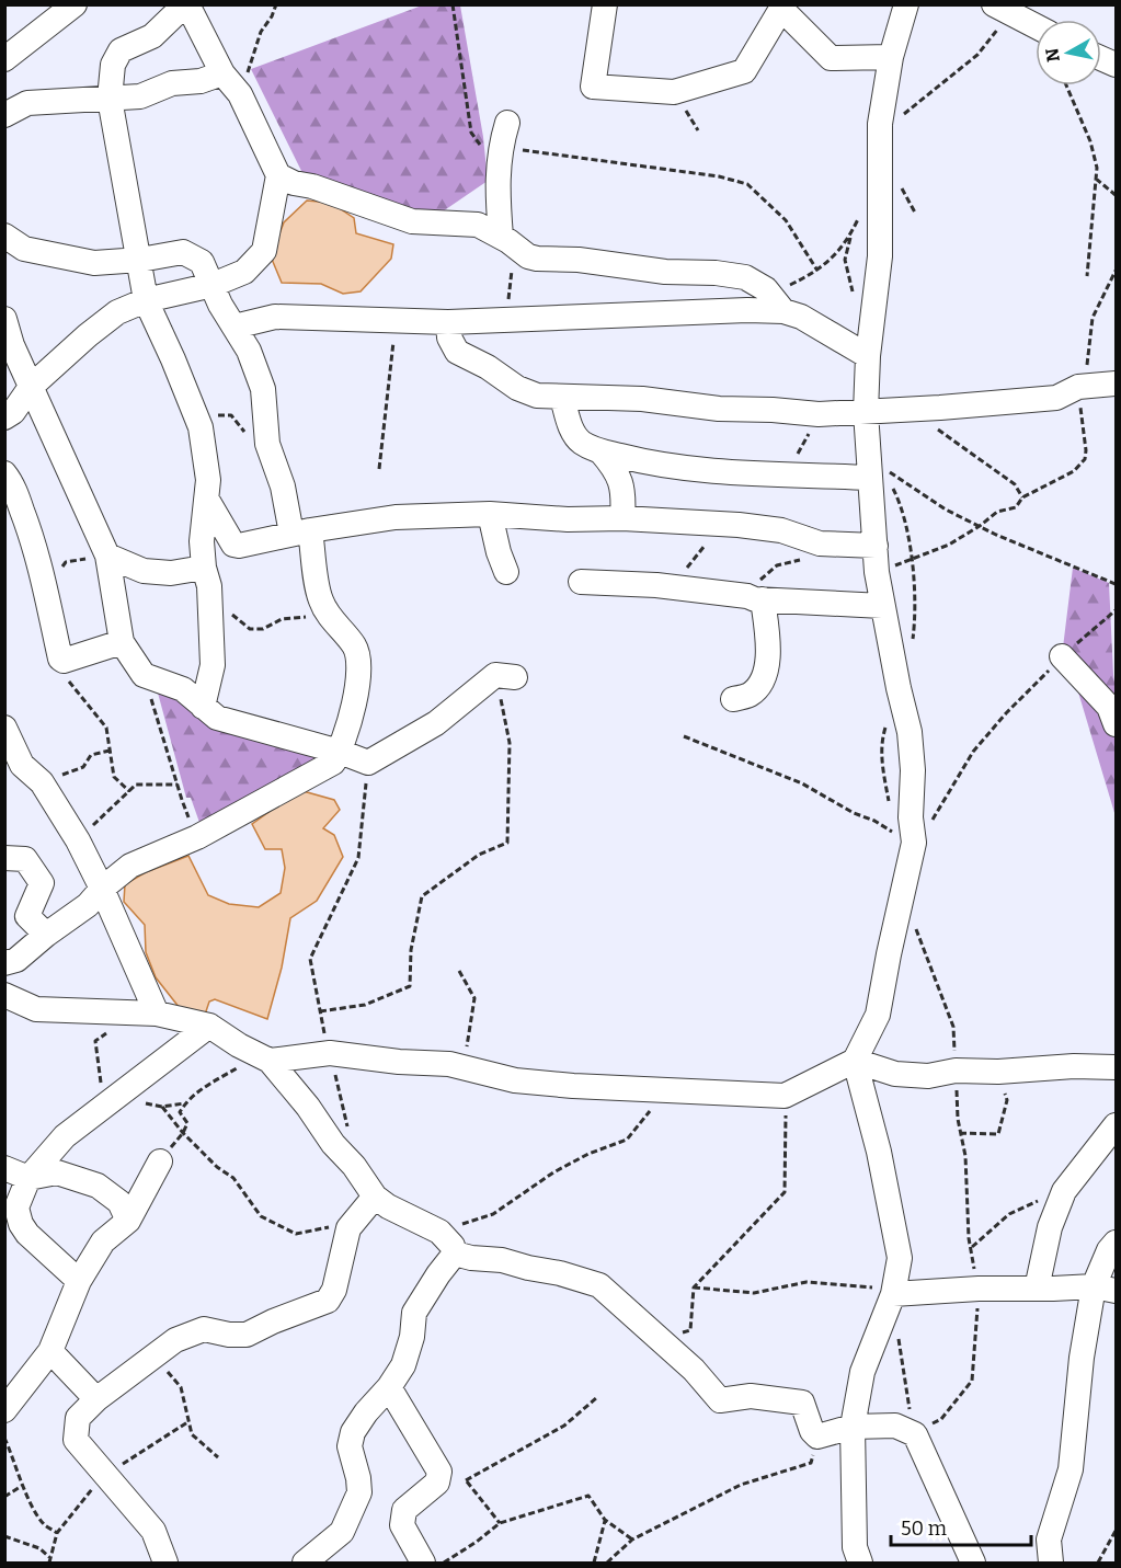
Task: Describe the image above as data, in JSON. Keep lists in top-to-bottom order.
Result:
{
  "scale_bar": "50 m",
  "north": "left"
}
